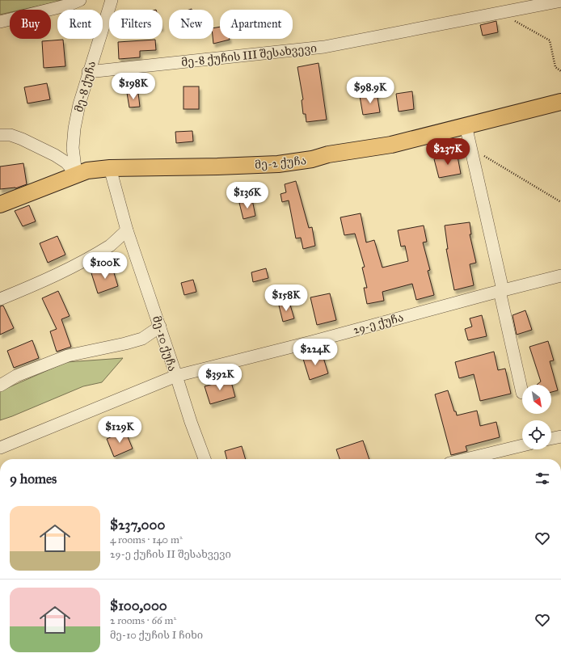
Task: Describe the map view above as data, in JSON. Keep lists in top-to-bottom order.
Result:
{
  "streets": {
    "main road": ["მე-2 ქუჩა"],
    "street": [
      "მე-8 ქუჩის III შესახვევი",
      "მე-8 ქუჩა",
      "29-ე ქუჩა",
      "მე-10 ქუჩა"
    ]
  },
  "crossings": [
    ["მე-8 ქუჩის III შესახვევი", "მე-8 ქუჩა"],
    ["მე-8 ქუჩა", "მე-2 ქუჩა"],
    ["მე-2 ქუჩა", "მე-10 ქუჩა"],
    ["29-ე ქუჩა", "მე-10 ქუჩა"]
  ],
  "north": "bottom right",
  "page": {
    "chip": [
      "Buy",
      "Rent",
      "Filters",
      "New",
      "Apartment"
    ],
    "price": [
      "$198K",
      "$98.9K",
      "$237K",
      "$136K",
      "$100K",
      "$158K",
      "$224K",
      "$392K",
      "$129K"
    ],
    "heading": "9 homes",
    "list": [
      {
        "name": "$237,000",
        "note": "4 rooms · 140 m² · 29-ე ქუჩის II შესახვევი"
      },
      {
        "name": "$100,000",
        "note": "2 rooms · 66 m² · მე-10 ქუჩის I ჩიხი"
      }
    ]
  }
}
